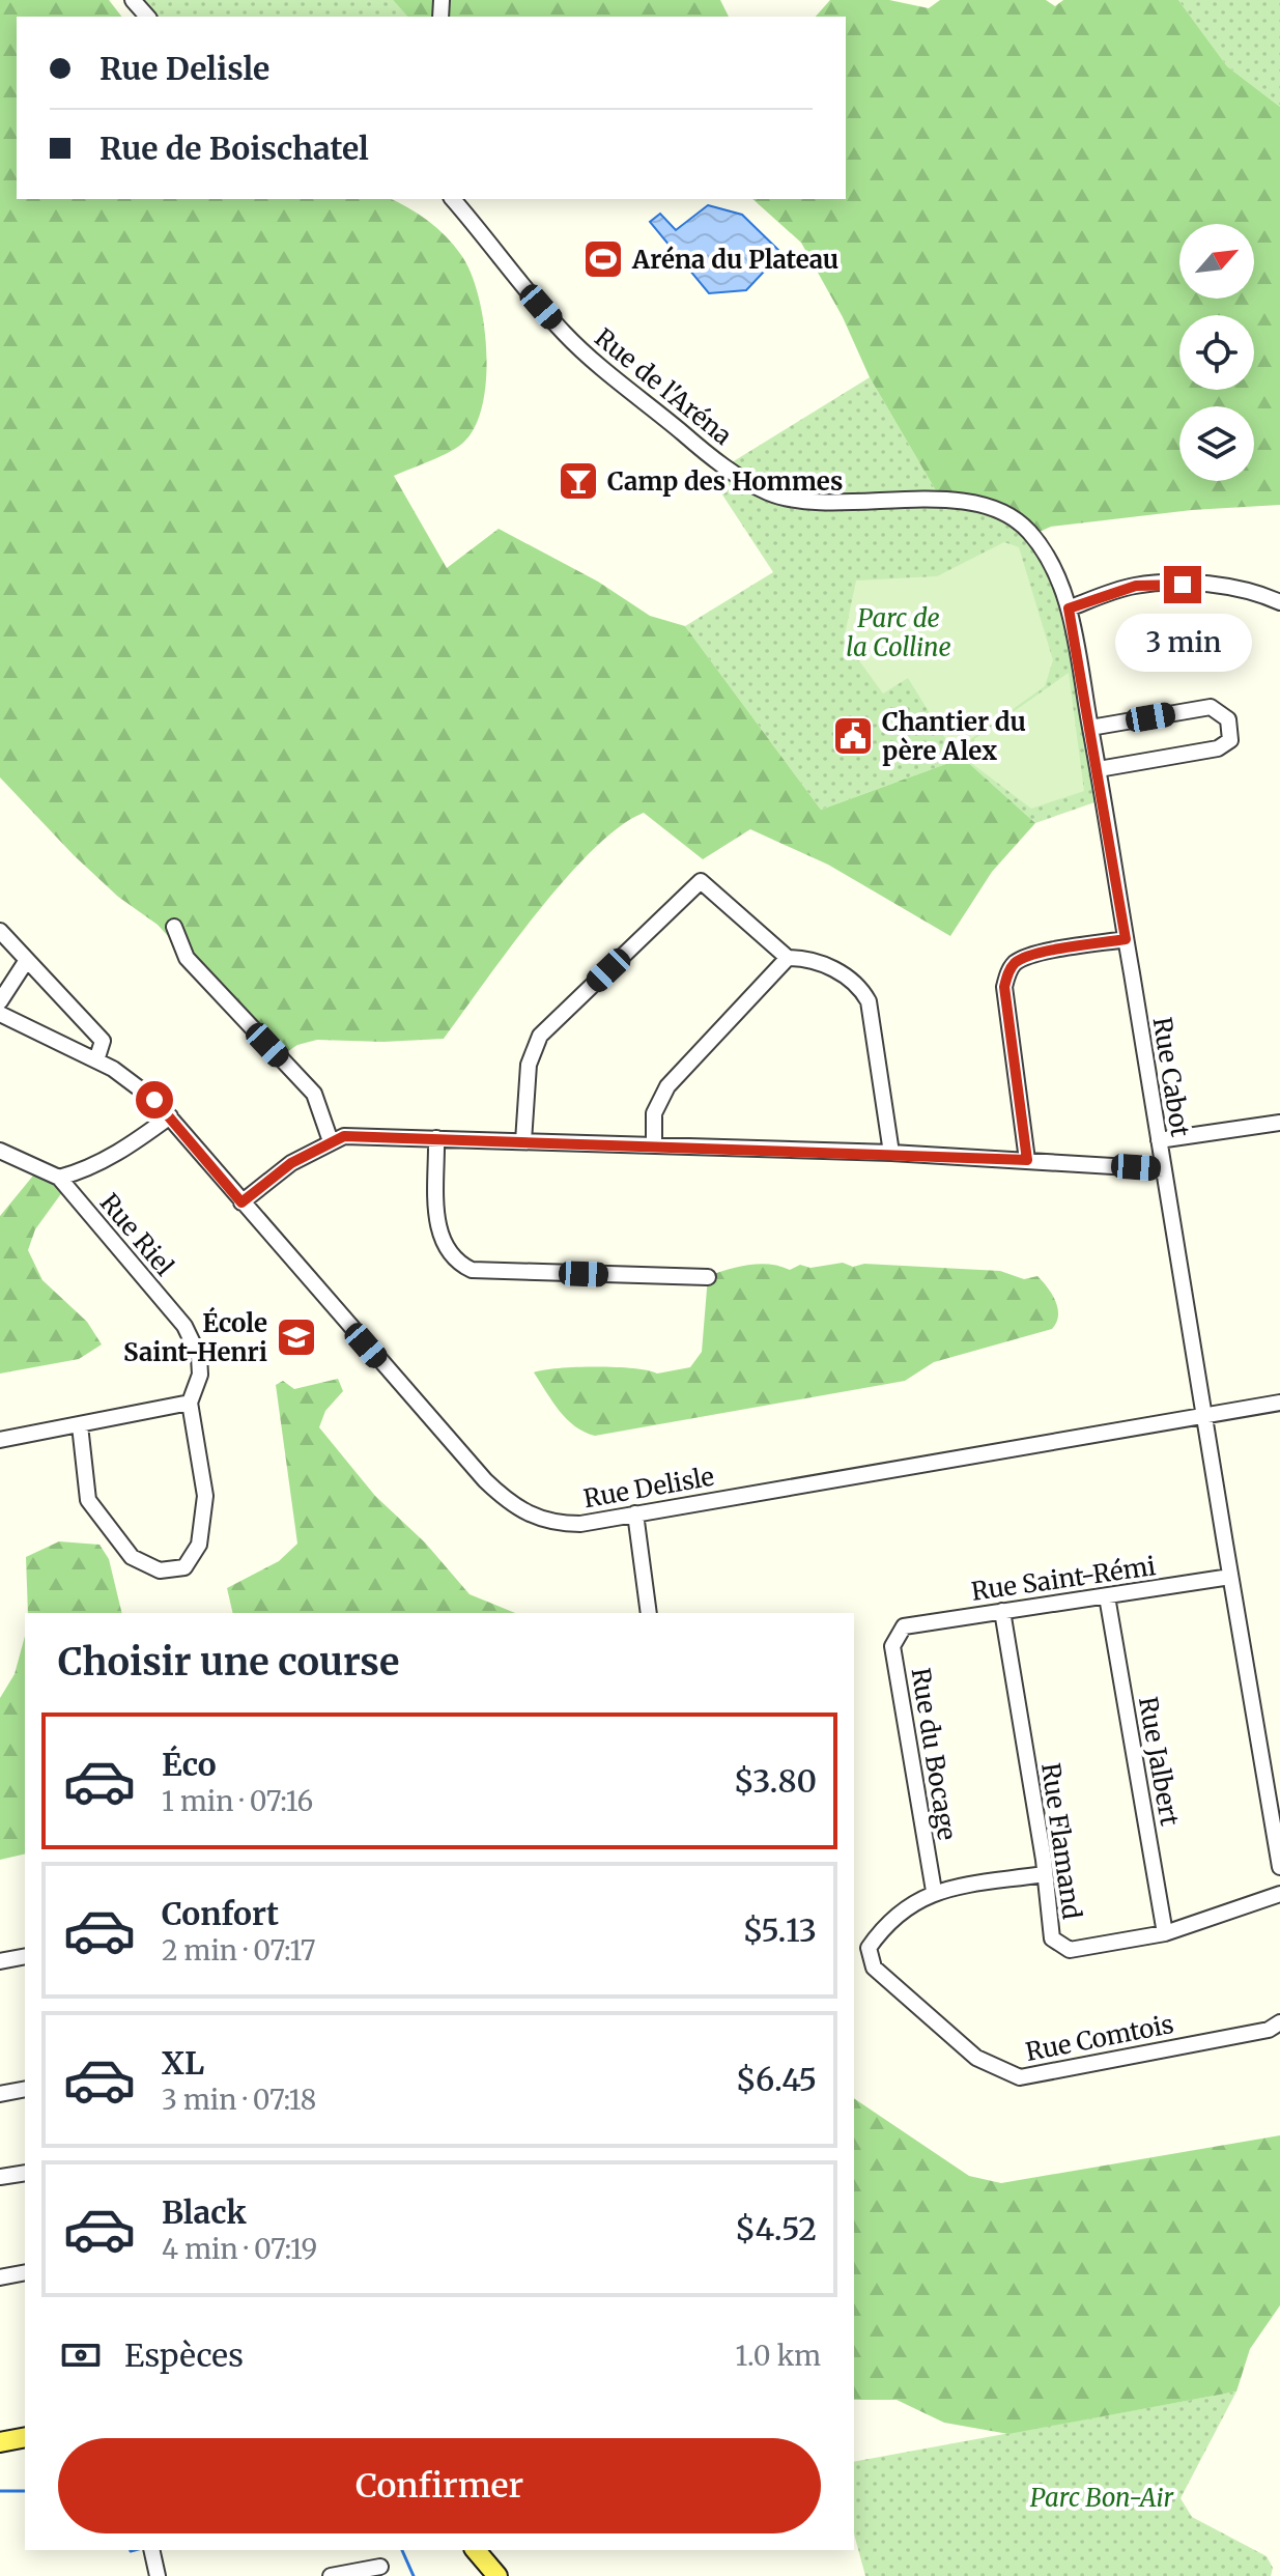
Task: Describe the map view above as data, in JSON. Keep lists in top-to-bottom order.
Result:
{
  "streets": {
    "street": [
      "Rue de l'Aréna",
      "Rue Cabot",
      "Rue Riel",
      "Rue Delisle",
      "Rue Saint-Rémi",
      "Rue du Bocage",
      "Rue Jalbert",
      "Rue Flamand",
      "Rue Comtois"
    ]
  },
  "crossings": [
    ["Rue de l'Aréna", "Rue Cabot"],
    ["Rue Cabot", "Rue Delisle"],
    ["Rue Cabot", "Rue Saint-Rémi"],
    ["Rue Saint-Rémi", "Rue du Bocage"],
    ["Rue Saint-Rémi", "Rue Jalbert"],
    ["Rue Saint-Rémi", "Rue Flamand"],
    ["Rue du Bocage", "Rue Comtois"],
    ["Rue Jalbert", "Rue Flamand"]
  ],
  "parks": ["Parc de la Colline", "Parc Bon-Air"],
  "places": {
    "sports": ["Aréna du Plateau"],
    "bar": ["Camp des Hommes"],
    "public building": ["Chantier du père Alex"],
    "school or university": ["École Saint-Henri"]
  },
  "north": "top right",
  "page": {
    "banner": ["Rue Delisle", "Rue de Boischatel"],
    "bubble": "3 min",
    "heading": "Choisir une course",
    "list": [
      {
        "name": "Éco",
        "note": "1 min · 07:16",
        "value": "$3.80"
      },
      {
        "name": "Confort",
        "note": "2 min · 07:17",
        "value": "$5.13"
      },
      {
        "name": "XL",
        "note": "3 min · 07:18",
        "value": "$6.45"
      },
      {
        "name": "Black",
        "note": "4 min · 07:19",
        "value": "$4.52"
      }
    ],
    "pay": ["Espèces", "1.0 km"],
    "buttons": "Confirmer"
  }
}
